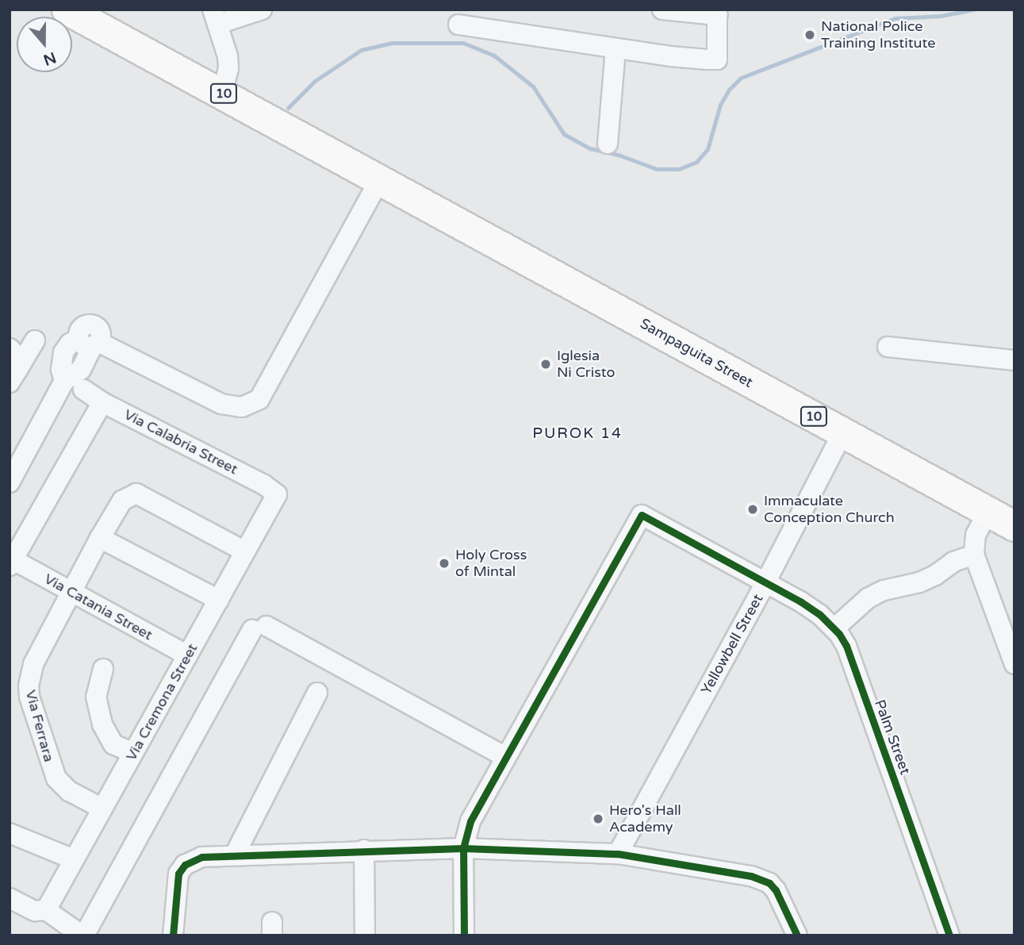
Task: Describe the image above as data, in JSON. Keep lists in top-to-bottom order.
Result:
{
  "streets": {
    "highway": ["10", "Sampaguita Street"],
    "street": [
      "Via Calabria Street",
      "Via Catania Street",
      "Yellowbell Street",
      "Via Cremona Street",
      "Via Ferrara",
      "Palm Street"
    ]
  },
  "crossings": [
    ["10", "Sampaguita Street"],
    ["Sampaguita Street", "Yellowbell Street"],
    ["Via Calabria Street", "Via Cremona Street"],
    ["Via Catania Street", "Via Cremona Street"],
    ["Via Catania Street", "Via Ferrara"],
    ["Yellowbell Street", "Palm Street"],
    ["Via Cremona Street", "Via Ferrara"]
  ],
  "districts": ["PUROK 14"],
  "places": [
    "National Police Training Institute",
    "Iglesia Ni Cristo",
    "Immaculate Conception Church",
    "Holy Cross of Mintal",
    "Hero's Hall Academy"
  ],
  "north": "bottom"
}
